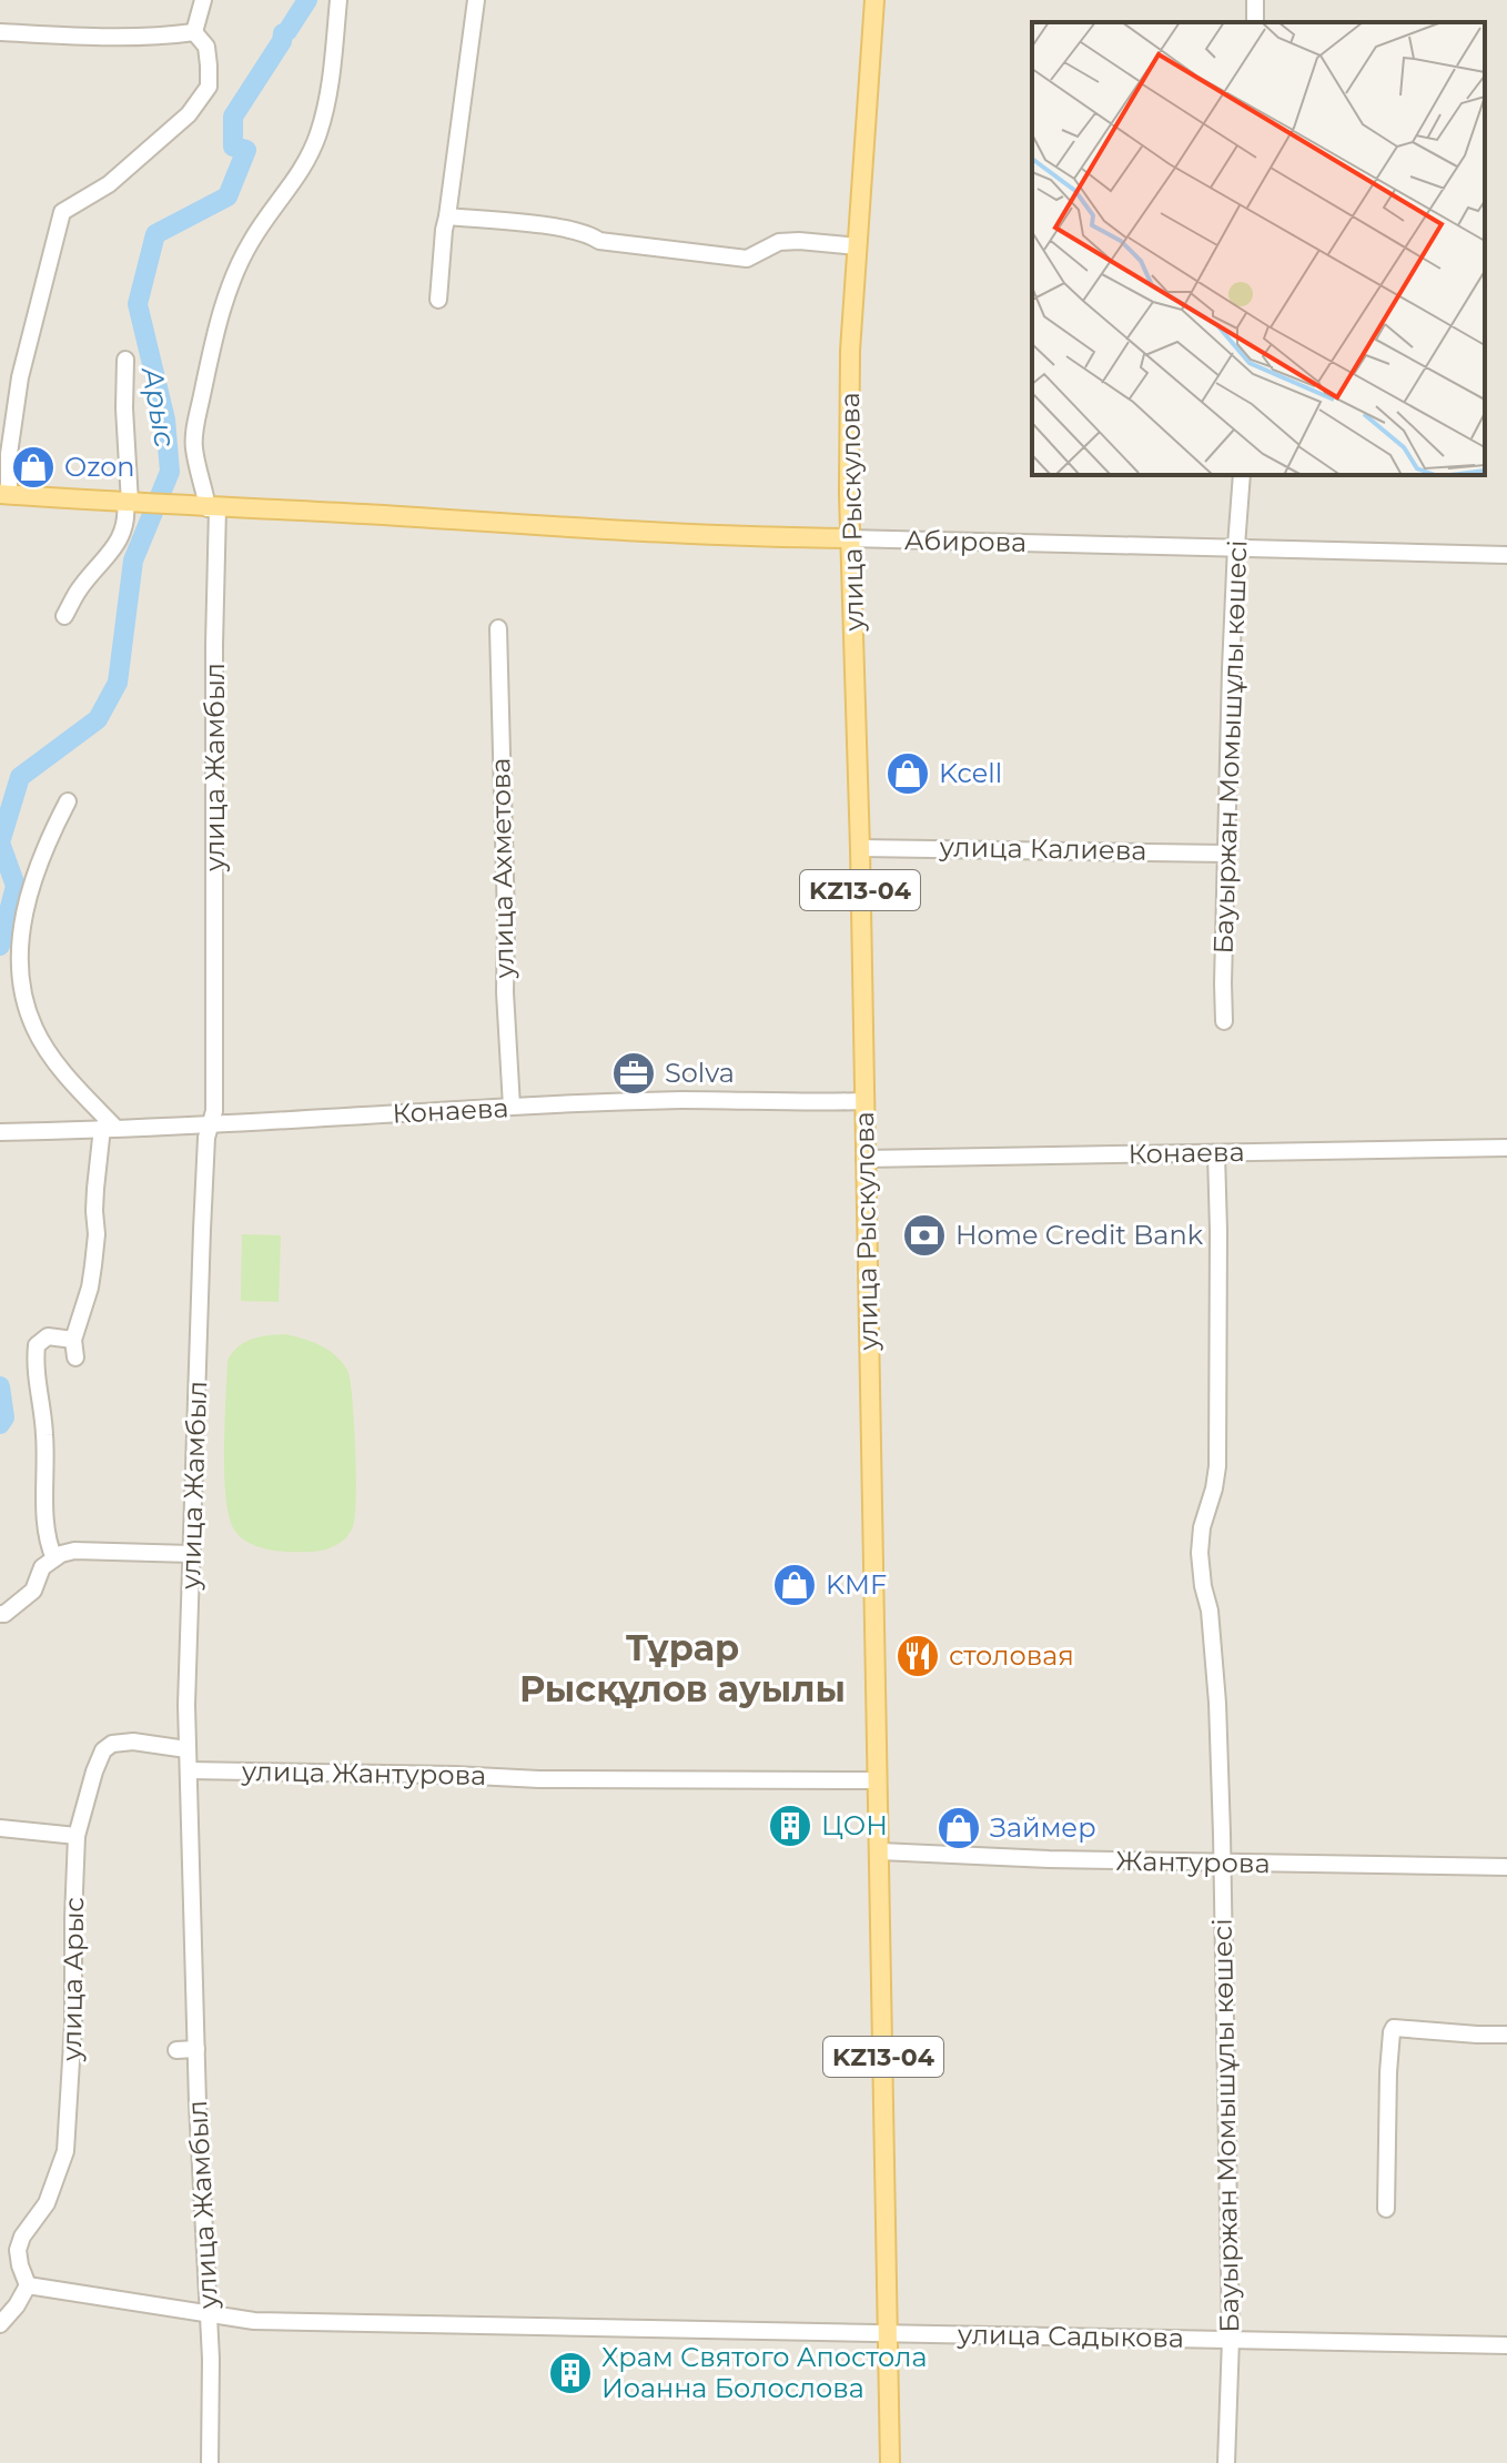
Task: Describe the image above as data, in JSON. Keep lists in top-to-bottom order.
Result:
{
  "streets": {
    "main road": ["улица Рыскулова", "Абирова", "KZ13-04"],
    "street": [
      "Бауыржан Момышұлы көшесі",
      "улица Жамбыл",
      "улица Калиева",
      "улица Ахметова",
      "Конаева",
      "улица Жантурова",
      "Жантурова",
      "улица Арыс",
      "улица Садыкова"
    ]
  },
  "crossings": [
    ["улица Рыскулова", "Абирова"],
    ["улица Рыскулова", "улица Калиева"],
    ["улица Рыскулова", "Конаева"],
    ["улица Рыскулова", "улица Жантурова"],
    ["улица Рыскулова", "Жантурова"],
    ["улица Рыскулова", "улица Садыкова"],
    ["Абирова", "Бауыржан Момышұлы көшесі"],
    ["Абирова", "улица Жамбыл"],
    ["Бауыржан Момышұлы көшесі", "улица Калиева"],
    ["Бауыржан Момышұлы көшесі", "Конаева"],
    ["Бауыржан Момышұлы көшесі", "Жантурова"],
    ["Бауыржан Момышұлы көшесі", "улица Садыкова"],
    ["улица Жамбыл", "Конаева"],
    ["улица Жамбыл", "улица Жантурова"],
    ["улица Жамбыл", "улица Арыс"],
    ["улица Жамбыл", "улица Садыкова"],
    ["улица Ахметова", "Конаева"]
  ],
  "districts": ["Тұрар Рысқұлов ауылы"],
  "water": ["Арыс"],
  "places": {
    "shop": [
      "Ozon",
      "Kcell",
      "KMF",
      "Займер"
    ],
    "office": ["Solva"],
    "bank": ["Home Credit Bank"],
    "restaurant": ["столовая"],
    "building": ["ЦОН", "Храм Святого Апостола Иоанна Болослова"]
  }
}
